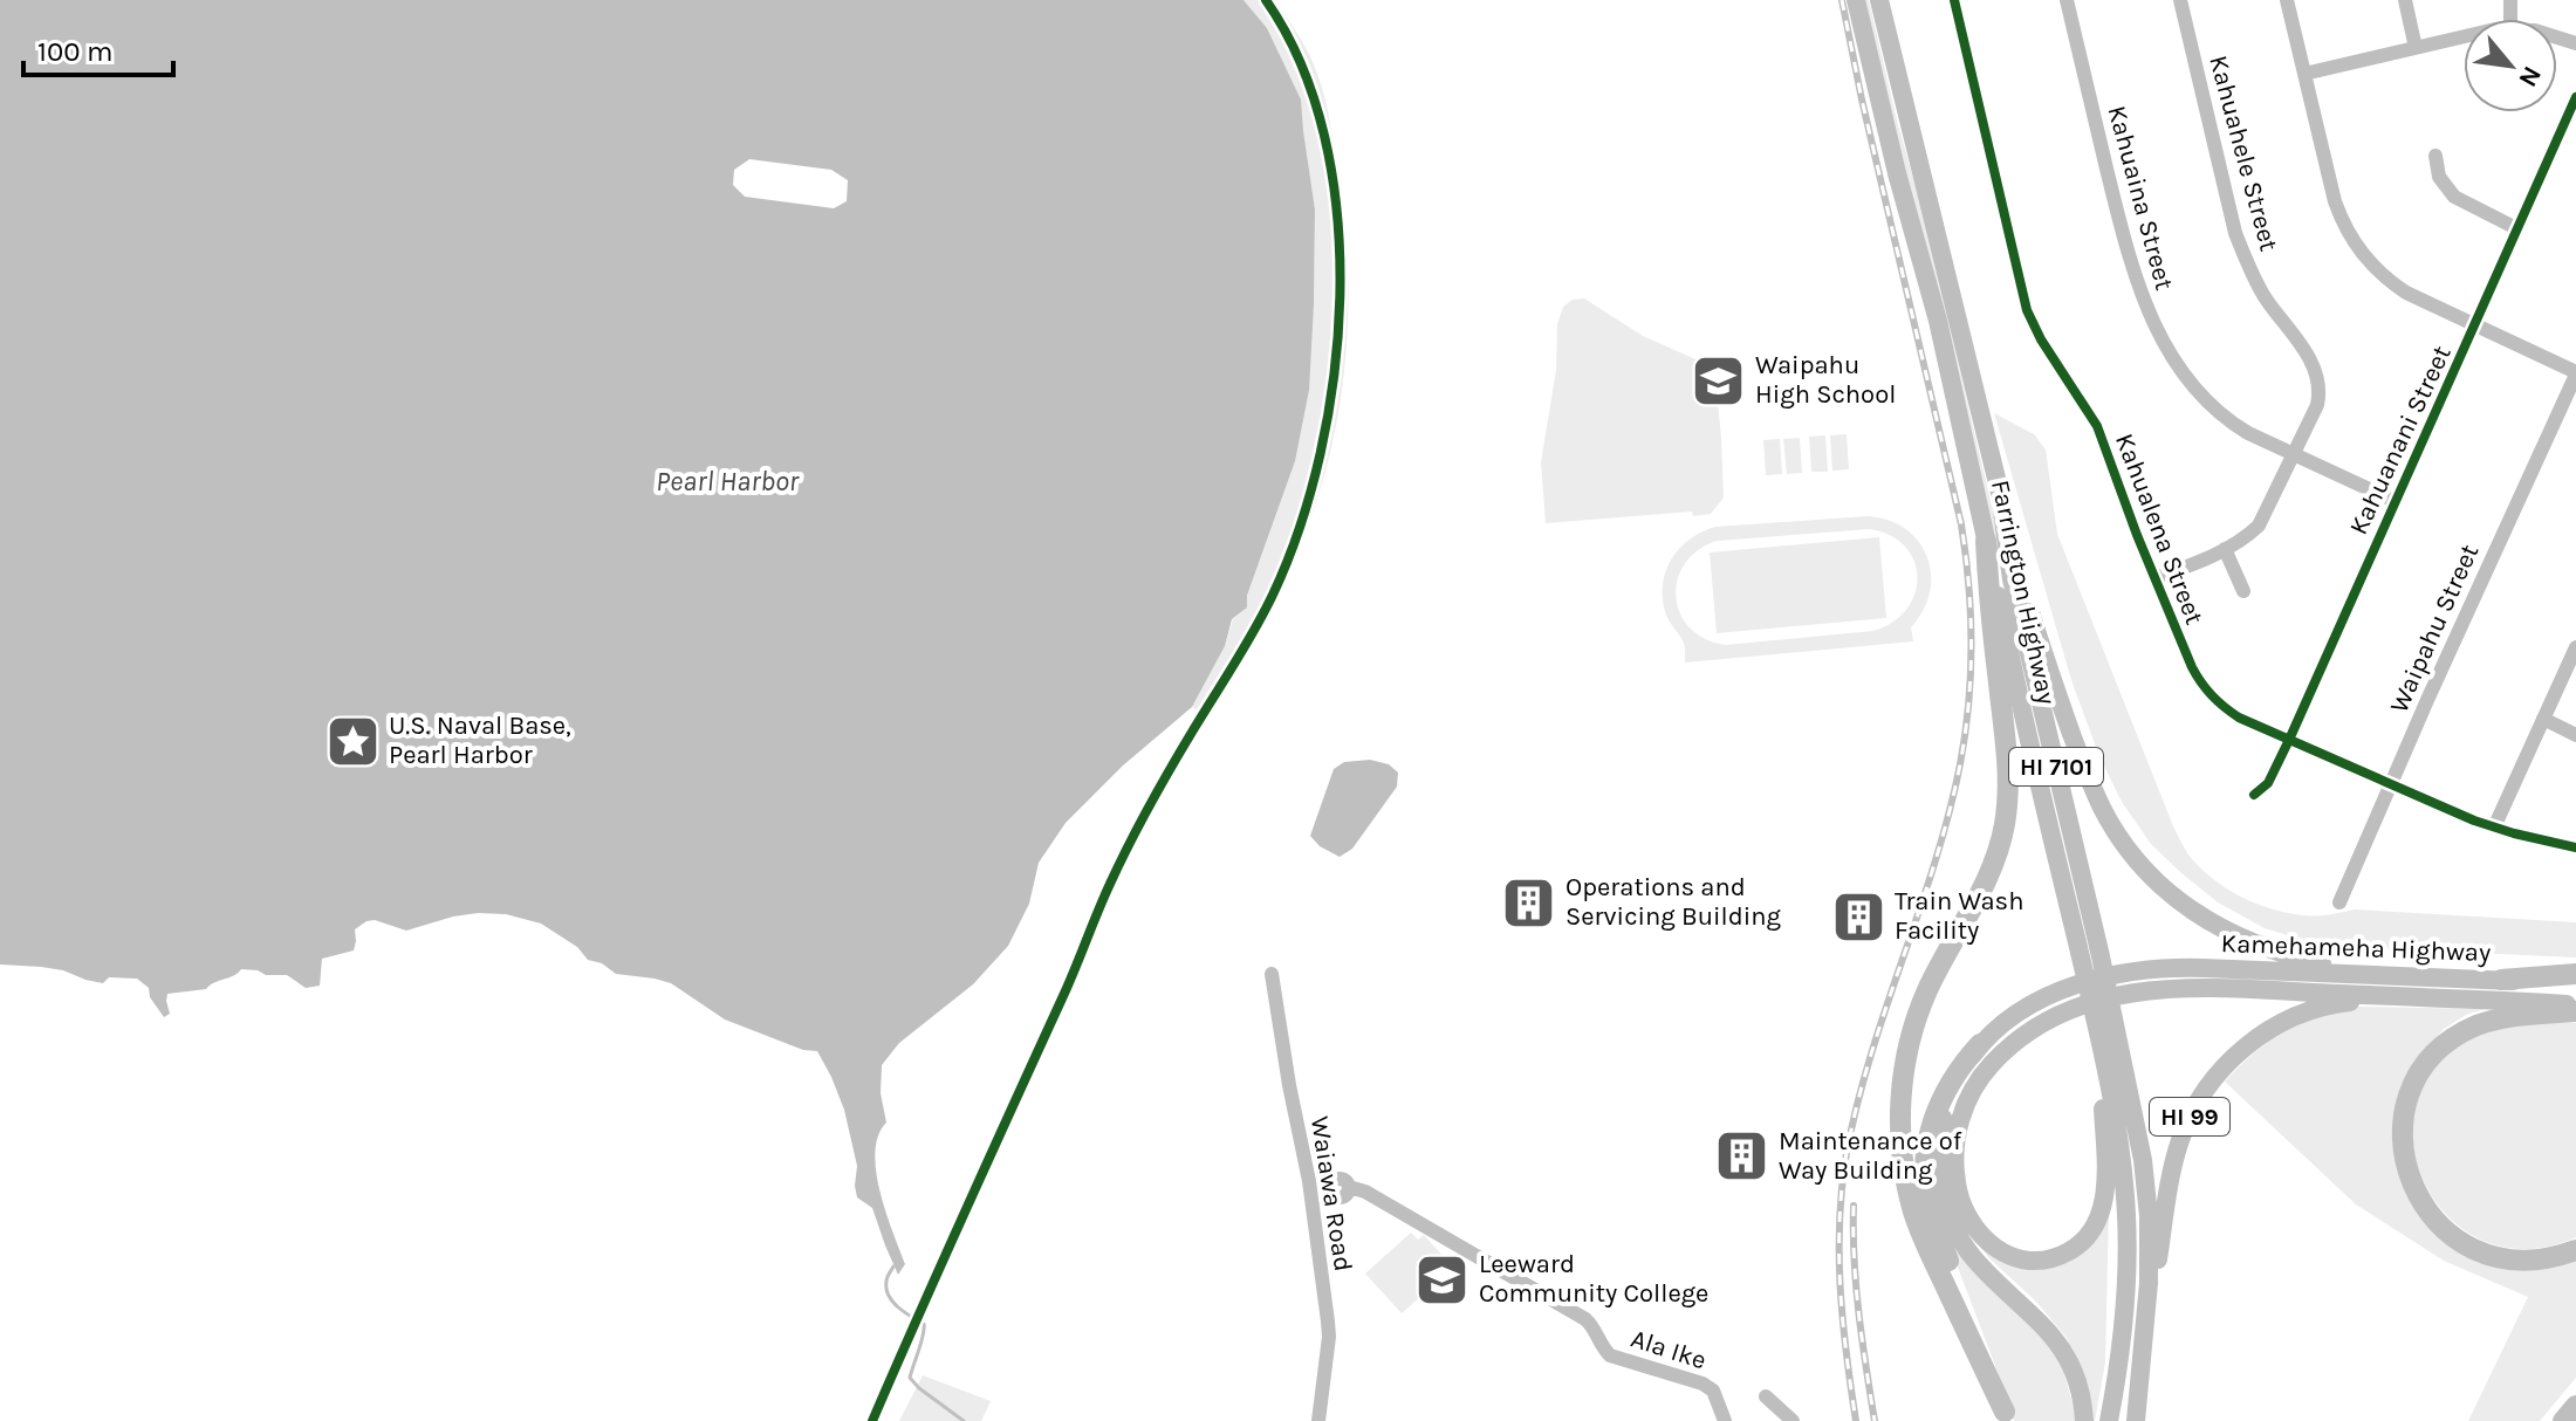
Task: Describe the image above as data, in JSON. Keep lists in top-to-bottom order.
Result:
{
  "streets": {
    "main road": [
      "Farrington Highway",
      "HI 7101",
      "Kamehameha Highway",
      "HI 99"
    ],
    "street": [
      "Kahuahele Street",
      "Kahuaina Street",
      "Kahuanani Street",
      "Kahualena Street",
      "Waipahu Street",
      "Waiawa Road",
      "Ala Ike"
    ]
  },
  "crossings": [
    ["Kahuahele Street", "Kahuaina Street"],
    ["Kahuahele Street", "Kahualena Street"],
    ["Kahuaina Street", "Kahuanani Street"],
    ["Kahuanani Street", "Kahualena Street"],
    ["Kahualena Street", "Waipahu Street"],
    ["Farrington Highway", "HI 99"],
    ["Kamehameha Highway", "HI 99"]
  ],
  "water": ["Pearl Harbor"],
  "places": {
    "school or university": ["Waipahu High School", "Leeward Community College"],
    "place": ["U.S. Naval Base, Pearl Harbor"],
    "building": ["Operations and Servicing Building", "Train Wash Facility", "Maintenance of Way Building"]
  },
  "scale_bar": "100 m",
  "north": "bottom right"
}
